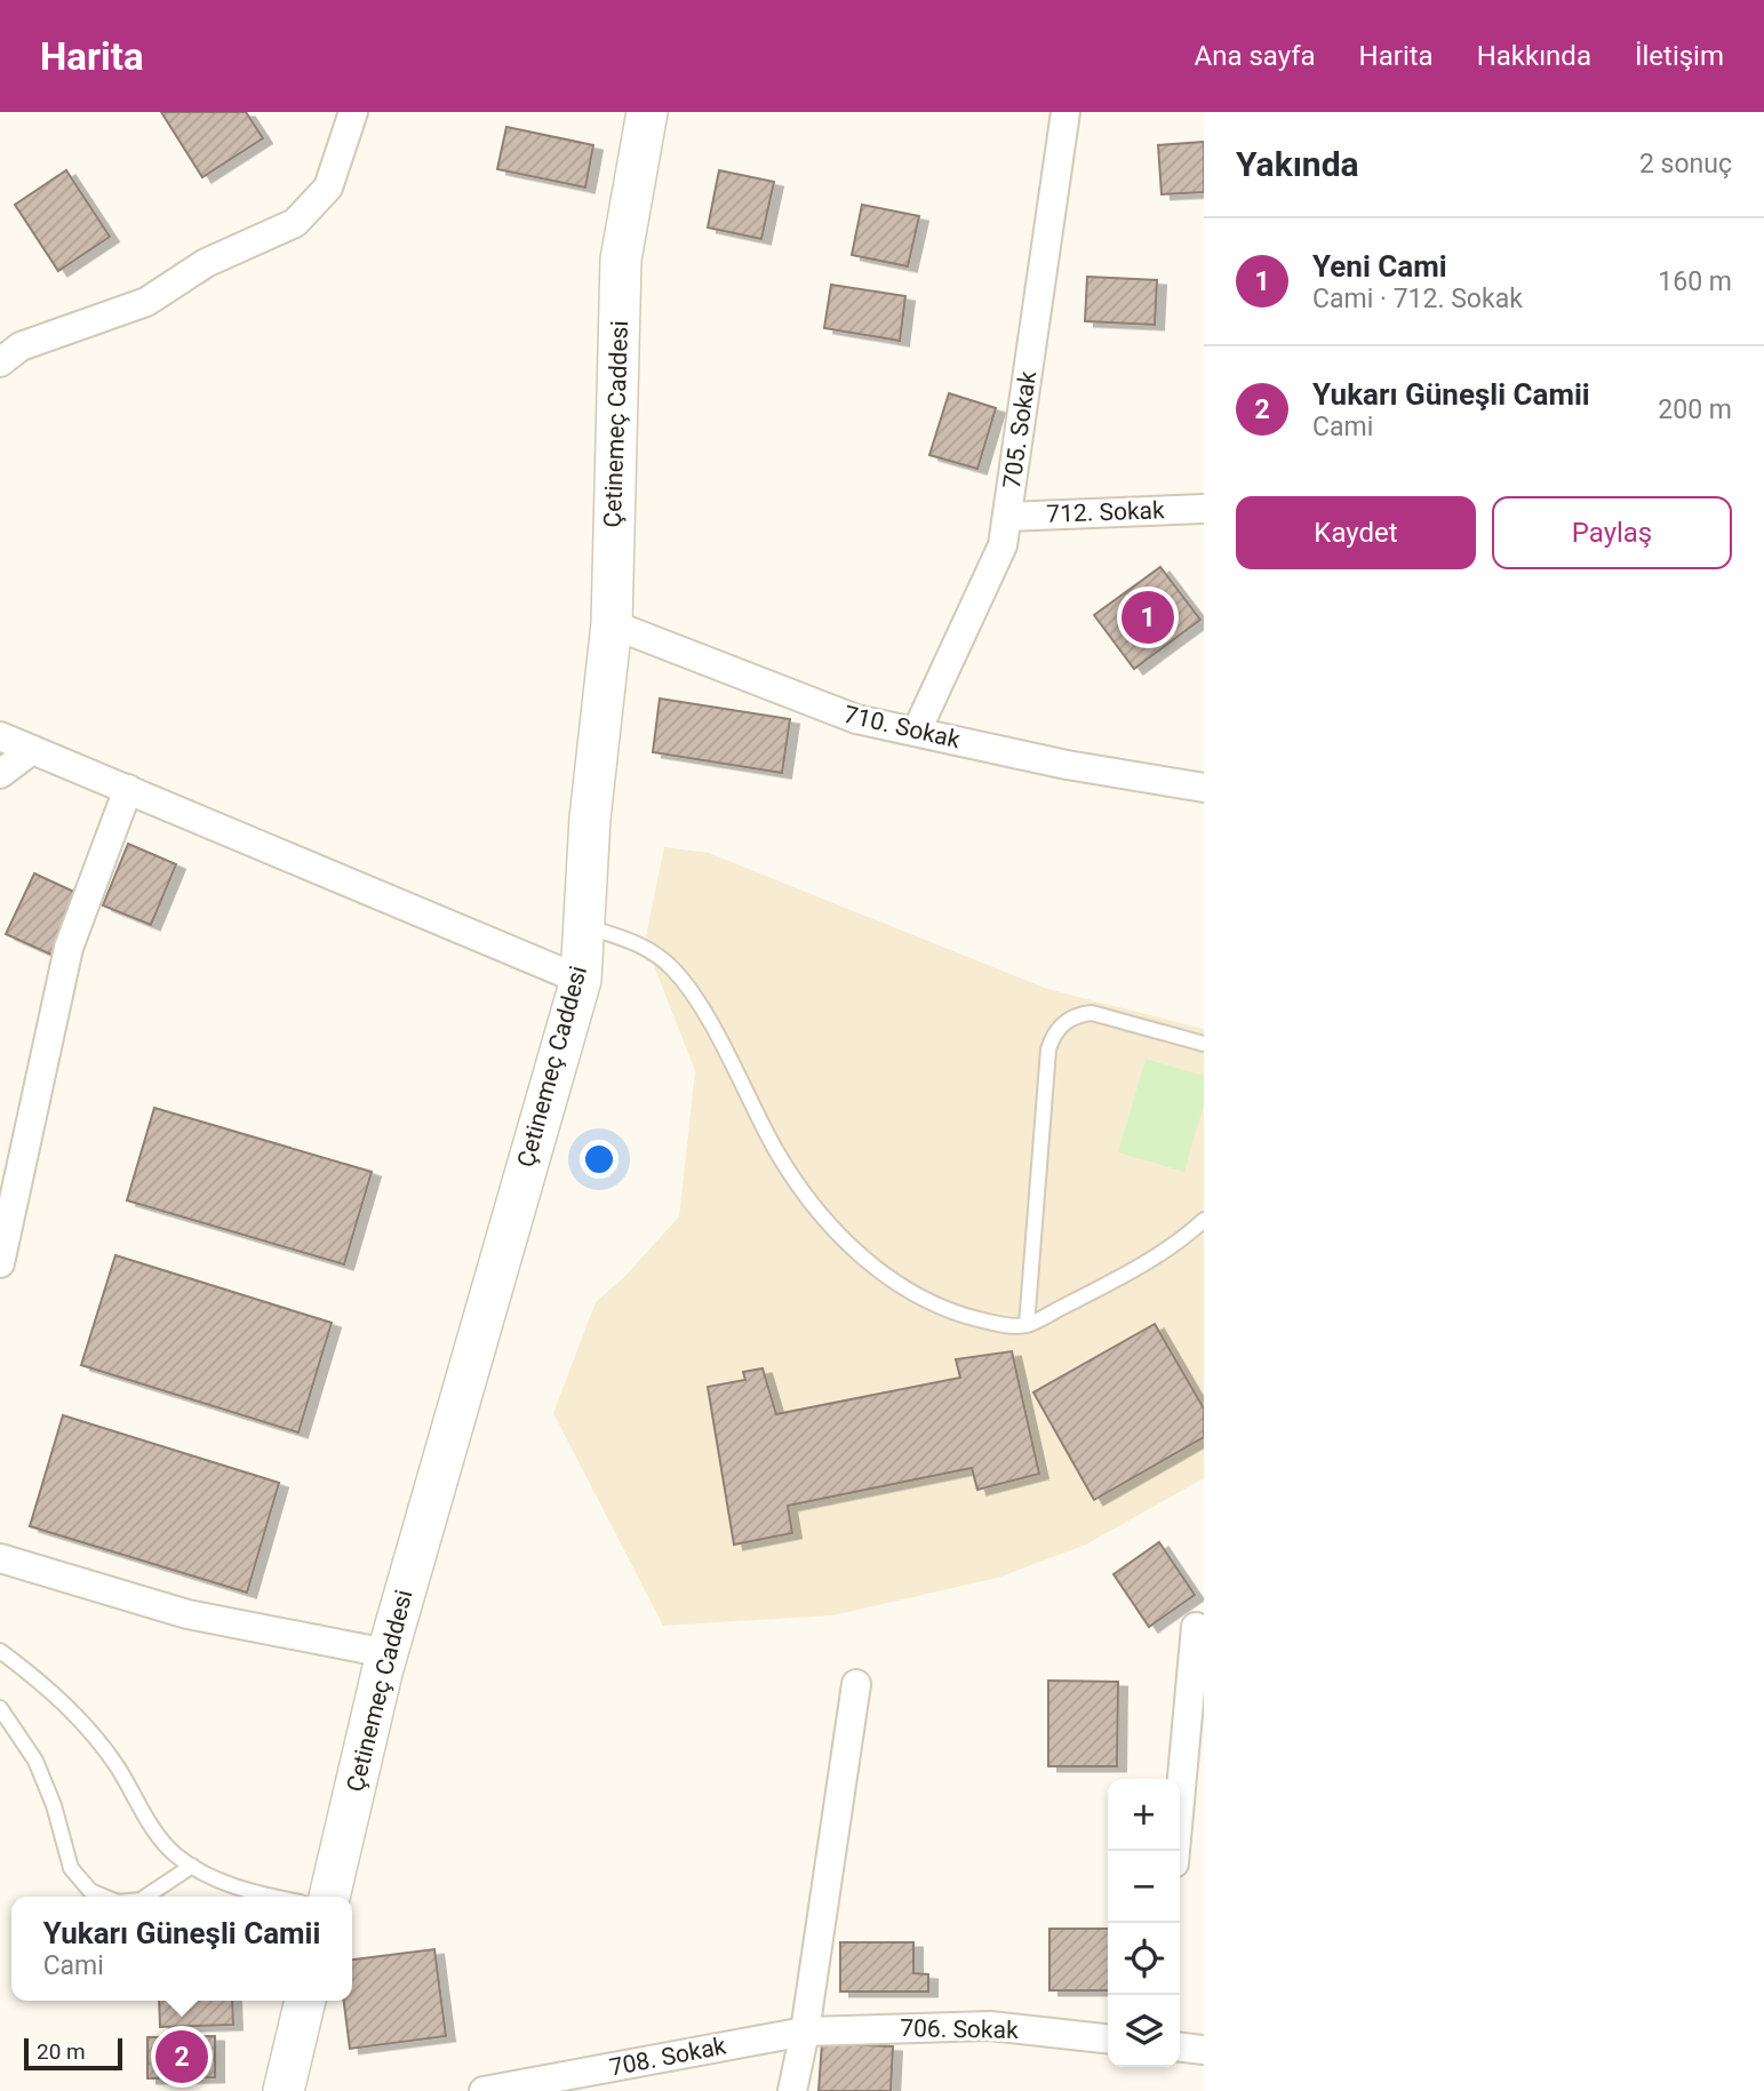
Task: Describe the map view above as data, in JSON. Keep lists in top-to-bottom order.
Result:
{
  "streets": {
    "main road": ["Çetinemeç Caddesi"],
    "street": [
      "705. Sokak",
      "712. Sokak",
      "710. Sokak",
      "706. Sokak",
      "708. Sokak"
    ]
  },
  "crossings": [
    ["Çetinemeç Caddesi", "710. Sokak"],
    ["705. Sokak", "712. Sokak"],
    ["705. Sokak", "710. Sokak"],
    ["706. Sokak", "708. Sokak"]
  ],
  "scale_bar": "20 m",
  "page": {
    "header": "Harita",
    "nav": [
      "Ana sayfa",
      "Harita",
      "Hakkında",
      "İletişim"
    ],
    "heading": ["Yakında", "2 sonuç"],
    "list": [
      {
        "mark": "1",
        "name": "Yeni Cami",
        "note": "Cami · 712. Sokak",
        "value": "160 m"
      },
      {
        "mark": "2",
        "name": "Yukarı Güneşli Camii",
        "note": "Cami",
        "value": "200 m"
      }
    ],
    "buttons": ["Kaydet", "Paylaş"],
    "pins": ["1", "2"],
    "map_buttons": ["+", "−"],
    "popup": ["Yukarı Güneşli Camii", "Cami"],
    "scale": "20 m"
  }
}
